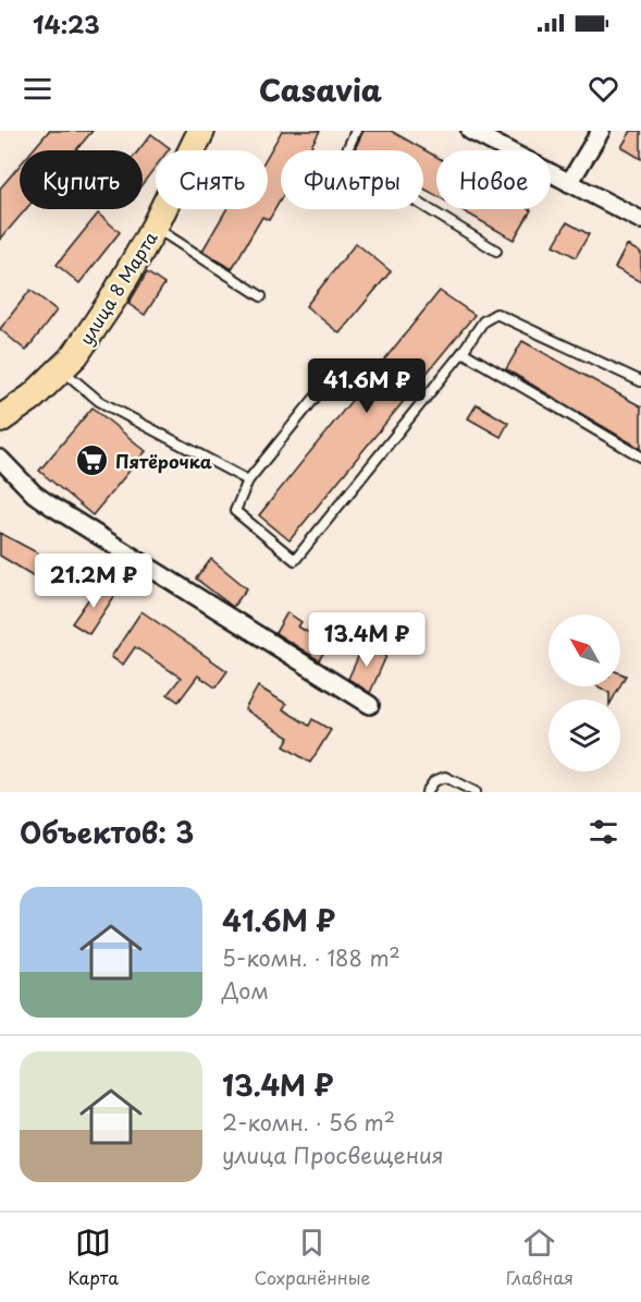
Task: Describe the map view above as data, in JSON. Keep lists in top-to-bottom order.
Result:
{
  "streets": {
    "main road": ["улица 8 Марта"]
  },
  "places": {
    "supermarket": ["Пятёрочка"]
  },
  "north": "top left",
  "page": {
    "status": "14:23",
    "header": "Casavia",
    "chip": [
      "Купить",
      "Снять",
      "Фильтры",
      "Новое"
    ],
    "price": ["41.6M ₽", "21.2M ₽", "13.4M ₽"],
    "heading": "Объектов: 3",
    "list": [
      {
        "name": "41.6M ₽",
        "note": "5-комн. · 188 m² · Дом"
      },
      {
        "name": "13.4M ₽",
        "note": "2-комн. · 56 m² · улица Просвещения"
      }
    ],
    "tabs": ["Карта", "Сохранённые", "Главная"]
  }
}
